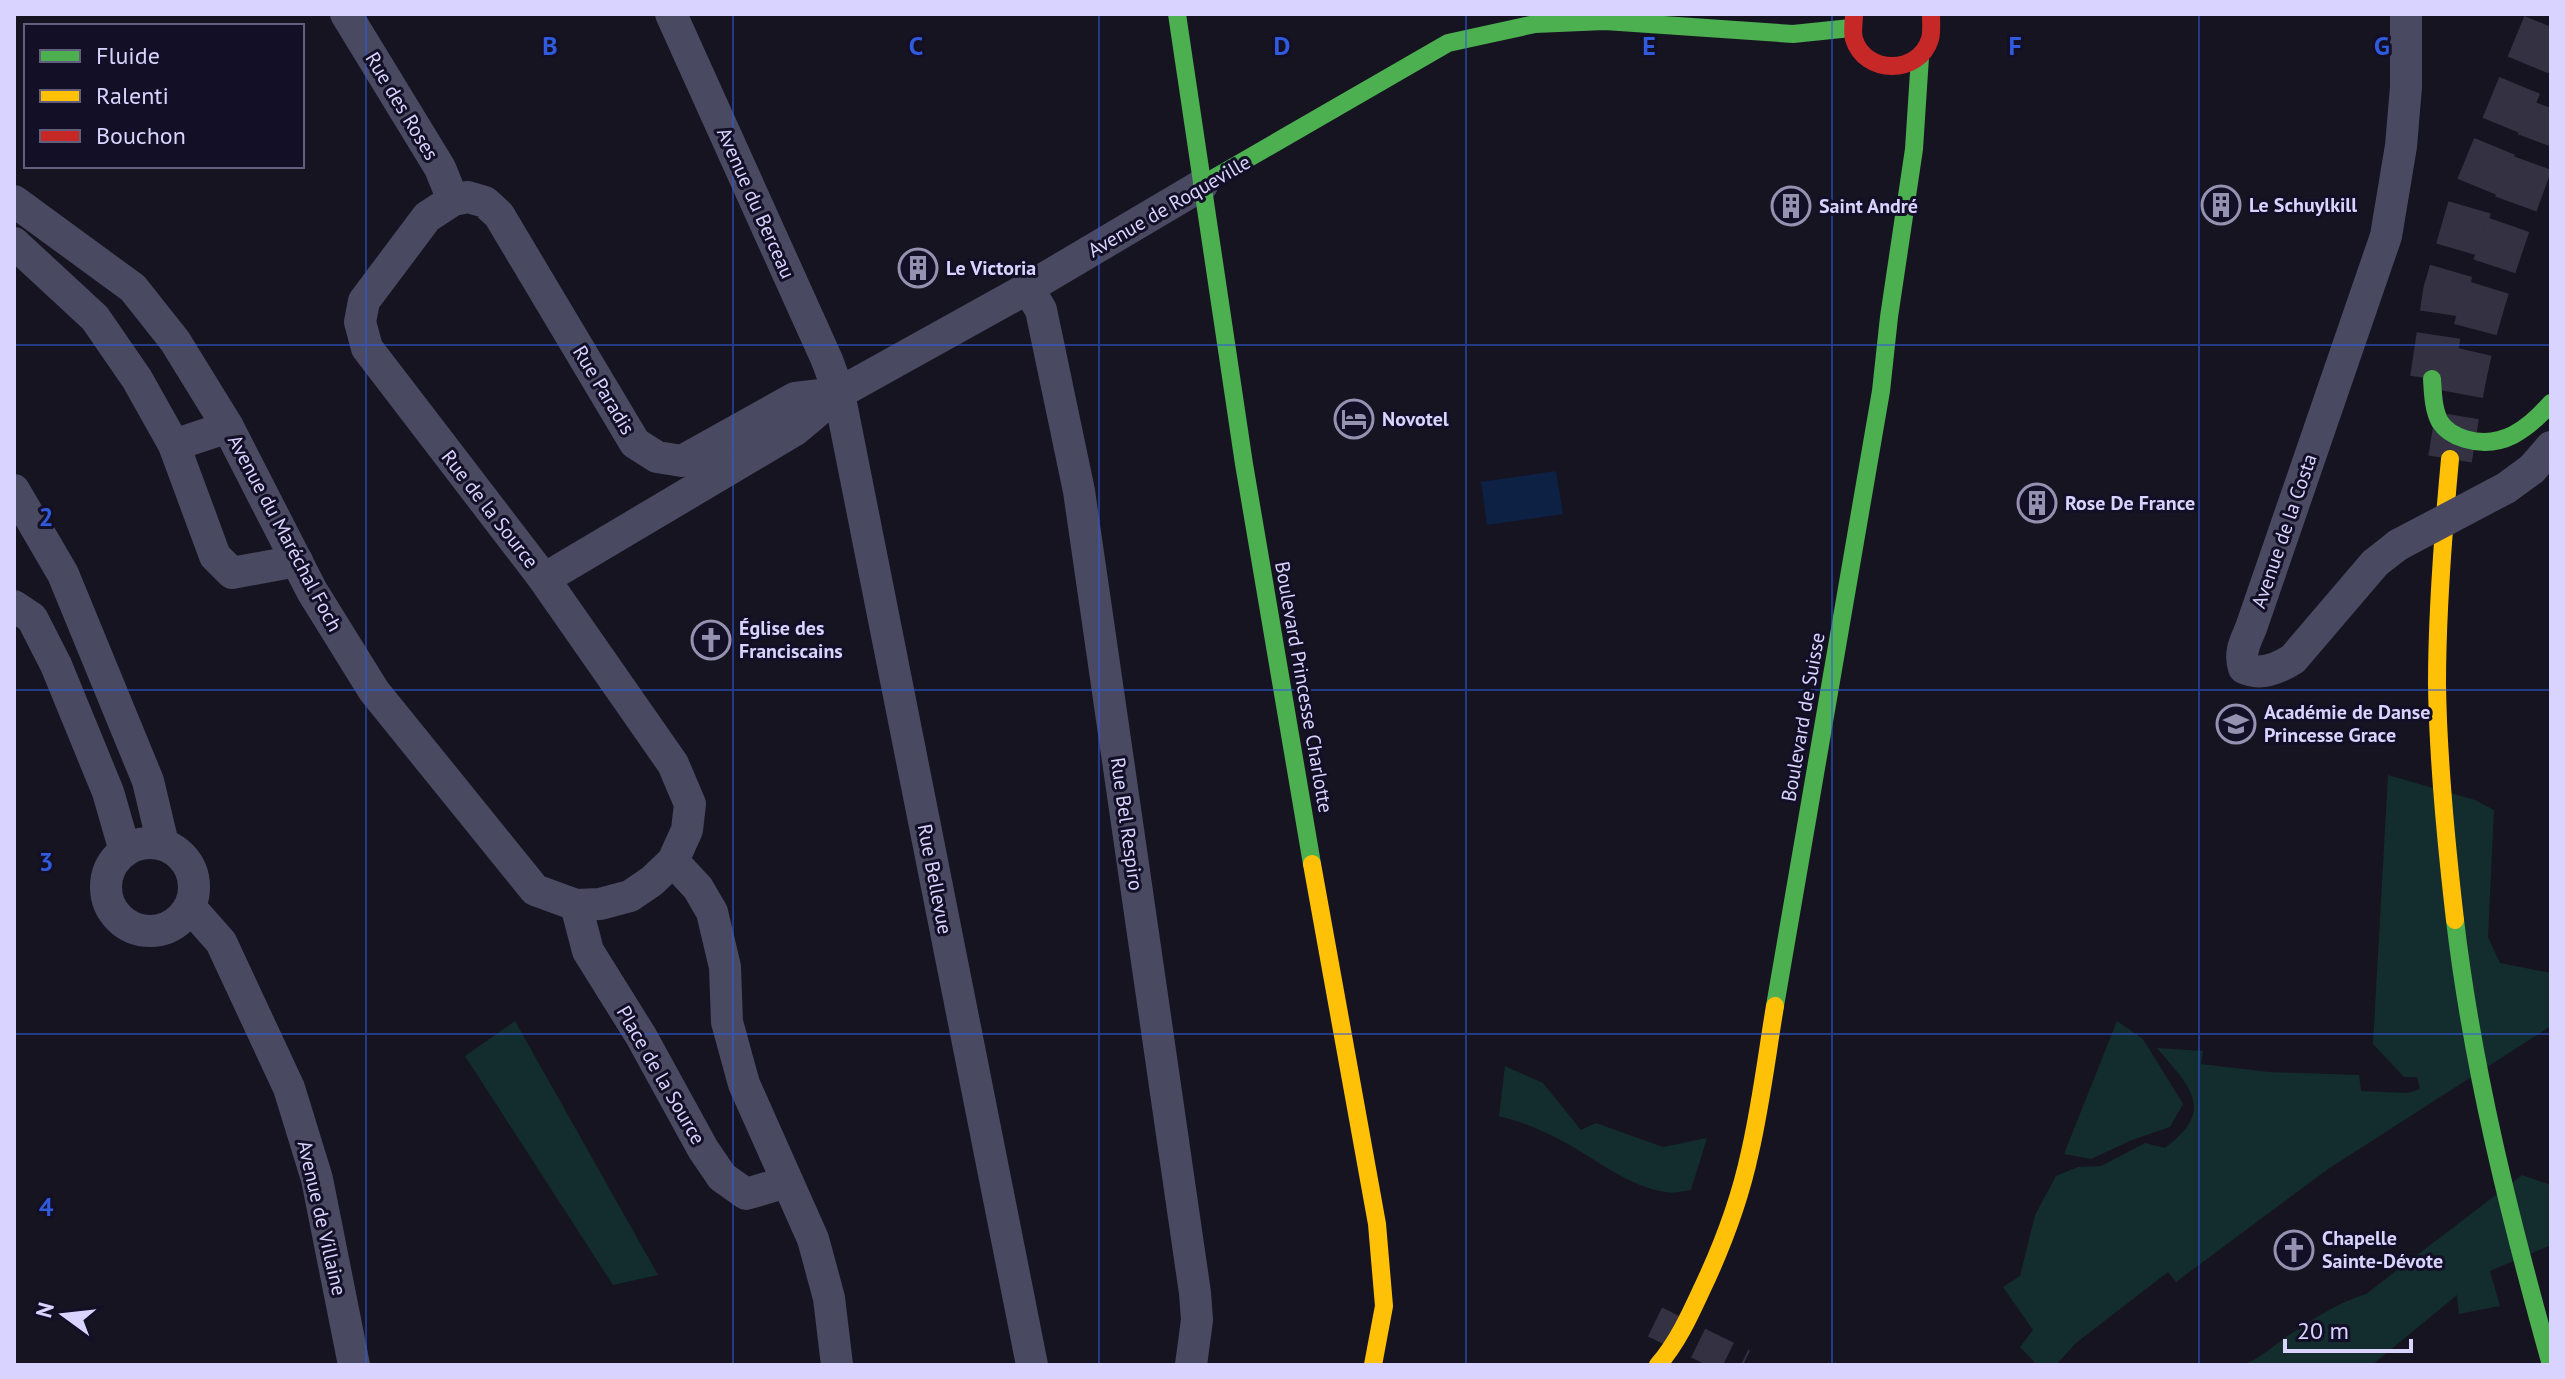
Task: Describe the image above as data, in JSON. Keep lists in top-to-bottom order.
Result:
{
  "streets": {
    "main road": ["Avenue de Roqueville", "Boulevard Princesse Charlotte", "Boulevard de Suisse"],
    "street": [
      "Rue des Roses",
      "Avenue du Berceau",
      "Rue Paradis",
      "Rue de la Source",
      "Avenue de la Costa",
      "Avenue du Maréchal Foch",
      "Rue Bel Respiro",
      "Rue Bellevue",
      "Place de la Source",
      "Avenue de Villaine"
    ]
  },
  "crossings": [
    ["Rue des Roses", "Rue Paradis"],
    ["Rue des Roses", "Rue de la Source"],
    ["Avenue du Berceau", "Avenue de Roqueville"],
    ["Avenue du Berceau", "Rue Paradis"],
    ["Avenue du Berceau", "Rue Bellevue"],
    ["Avenue de Roqueville", "Rue Paradis"],
    ["Avenue de Roqueville", "Rue de la Source"],
    ["Avenue de Roqueville", "Boulevard Princesse Charlotte"],
    ["Avenue de Roqueville", "Rue Bel Respiro"],
    ["Avenue de Roqueville", "Rue Bellevue"],
    ["Rue Paradis", "Rue de la Source"],
    ["Rue Paradis", "Rue Bellevue"],
    ["Avenue du Maréchal Foch", "Place de la Source"]
  ],
  "places": {
    "building": [
      "Le Schuylkill",
      "Saint André",
      "Le Victoria",
      "Rose De France"
    ],
    "hotel": ["Novotel"],
    "church": ["Église des Franciscains", "Chapelle Sainte-Dévote"],
    "school or university": ["Académie de Danse Princesse Grace"]
  },
  "legend": ["Fluide", "Ralenti", "Bouchon"],
  "scale_bar": "20 m",
  "north": "left",
  "grid": {
    "columns": [
      "B",
      "C",
      "D",
      "E",
      "F",
      "G"
    ],
    "rows": ["2", "3", "4"]
  }
}
